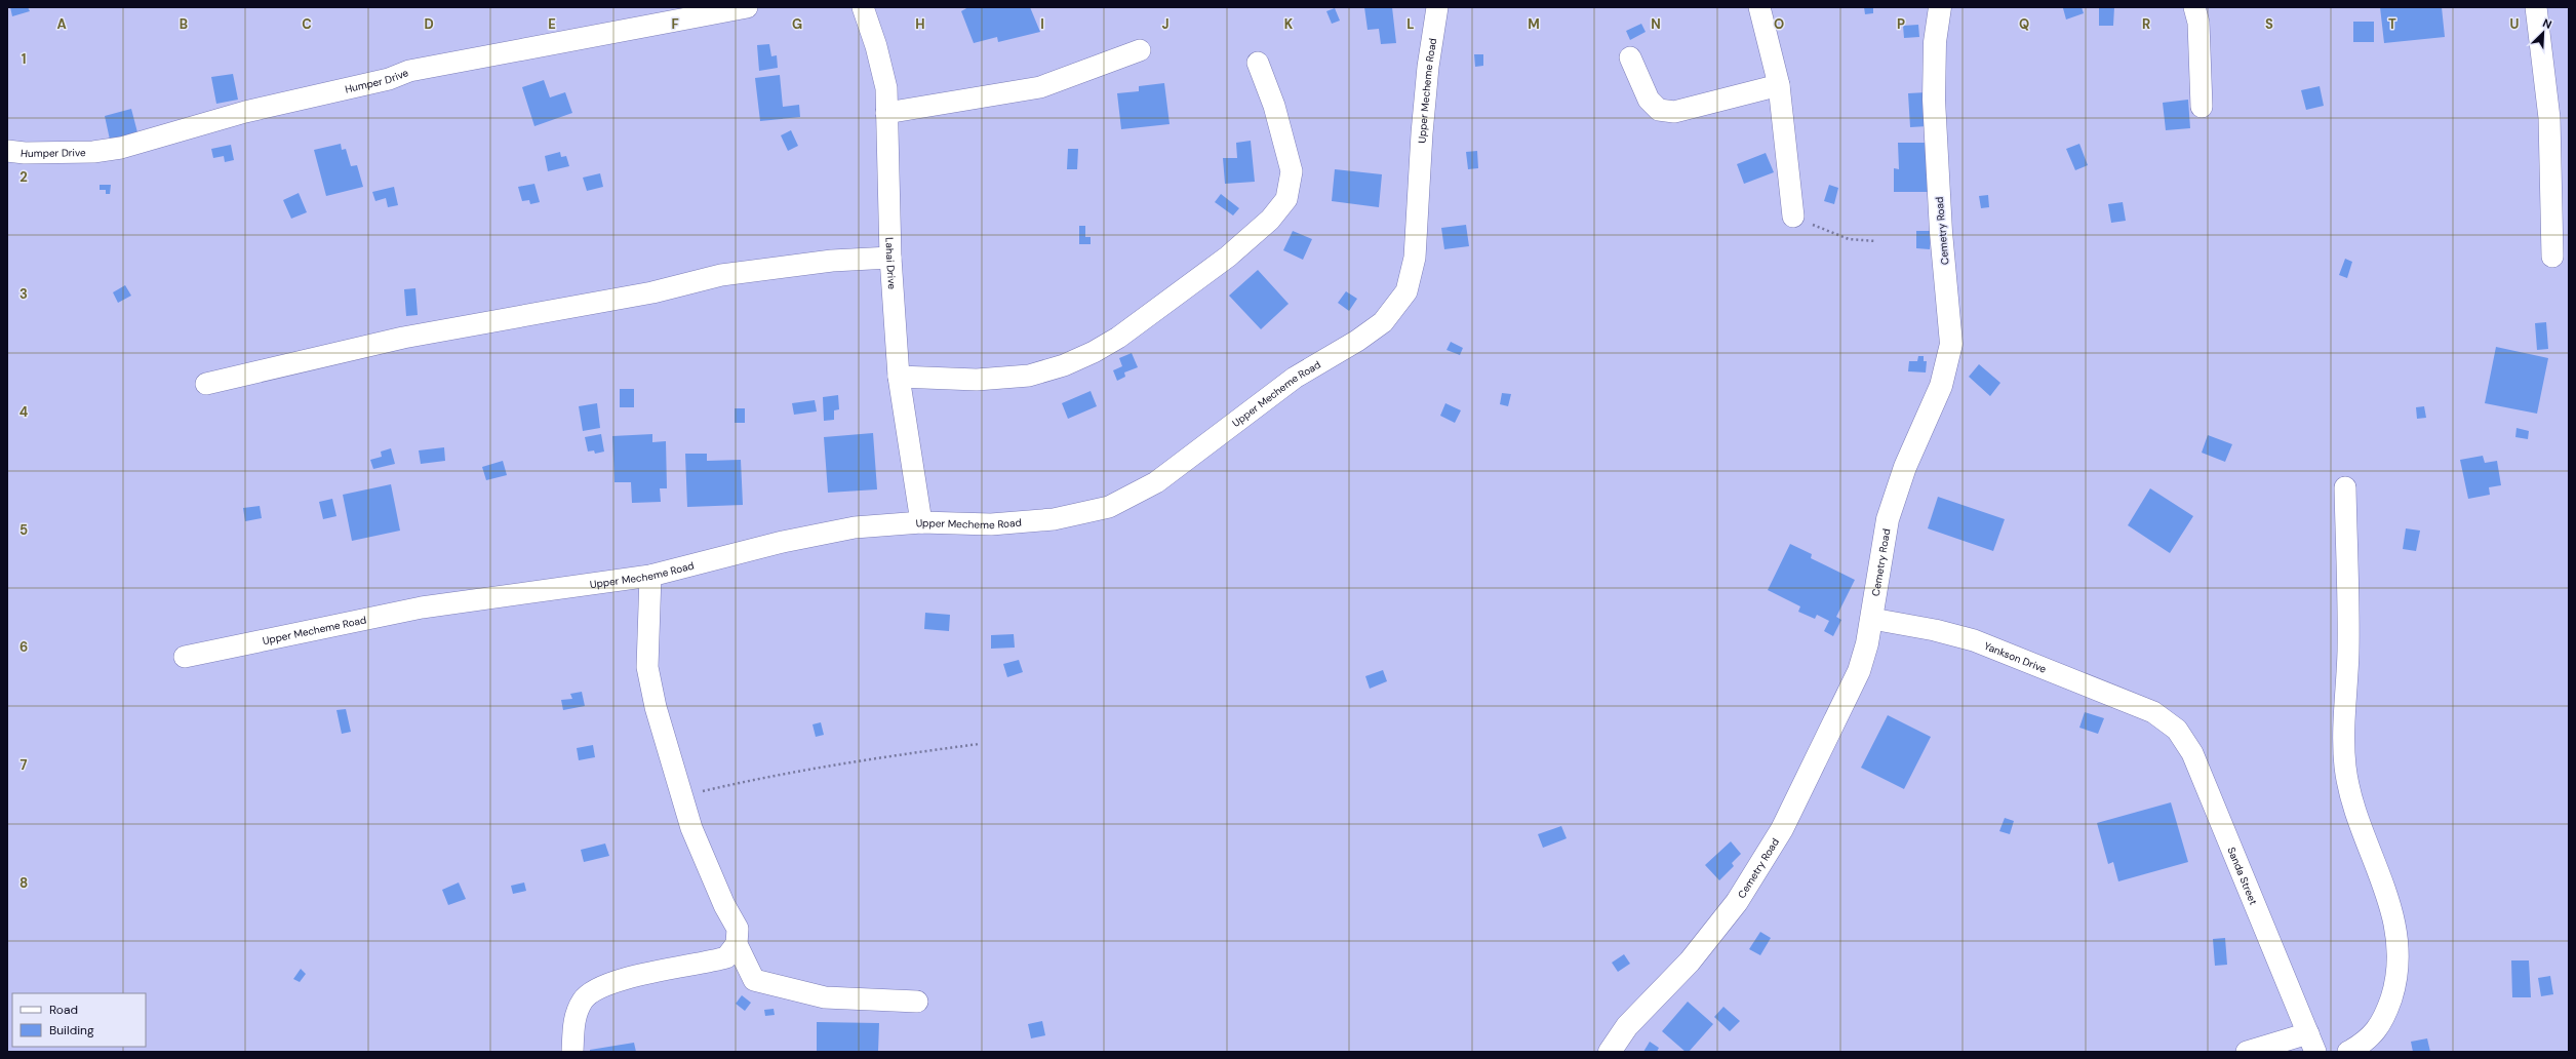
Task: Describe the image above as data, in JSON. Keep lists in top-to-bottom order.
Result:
{
  "streets": {
    "street": [
      "Humper Drive",
      "Upper Mecheme Road",
      "Cemetry Road",
      "Lahai Drive",
      "Yankson Drive",
      "Sanda Street"
    ]
  },
  "crossings": [
    ["Upper Mecheme Road", "Lahai Drive"],
    ["Cemetry Road", "Yankson Drive"],
    ["Yankson Drive", "Sanda Street"]
  ],
  "legend": ["Road", "Building"],
  "north": "top right",
  "grid": {
    "columns": [
      "A",
      "B",
      "C",
      "D",
      "E",
      "F",
      "G",
      "H",
      "I",
      "J",
      "K",
      "L",
      "M",
      "N",
      "O",
      "P",
      "Q",
      "R",
      "S",
      "T",
      "U"
    ],
    "rows": [
      "1",
      "2",
      "3",
      "4",
      "5",
      "6",
      "7",
      "8"
    ]
  }
}
